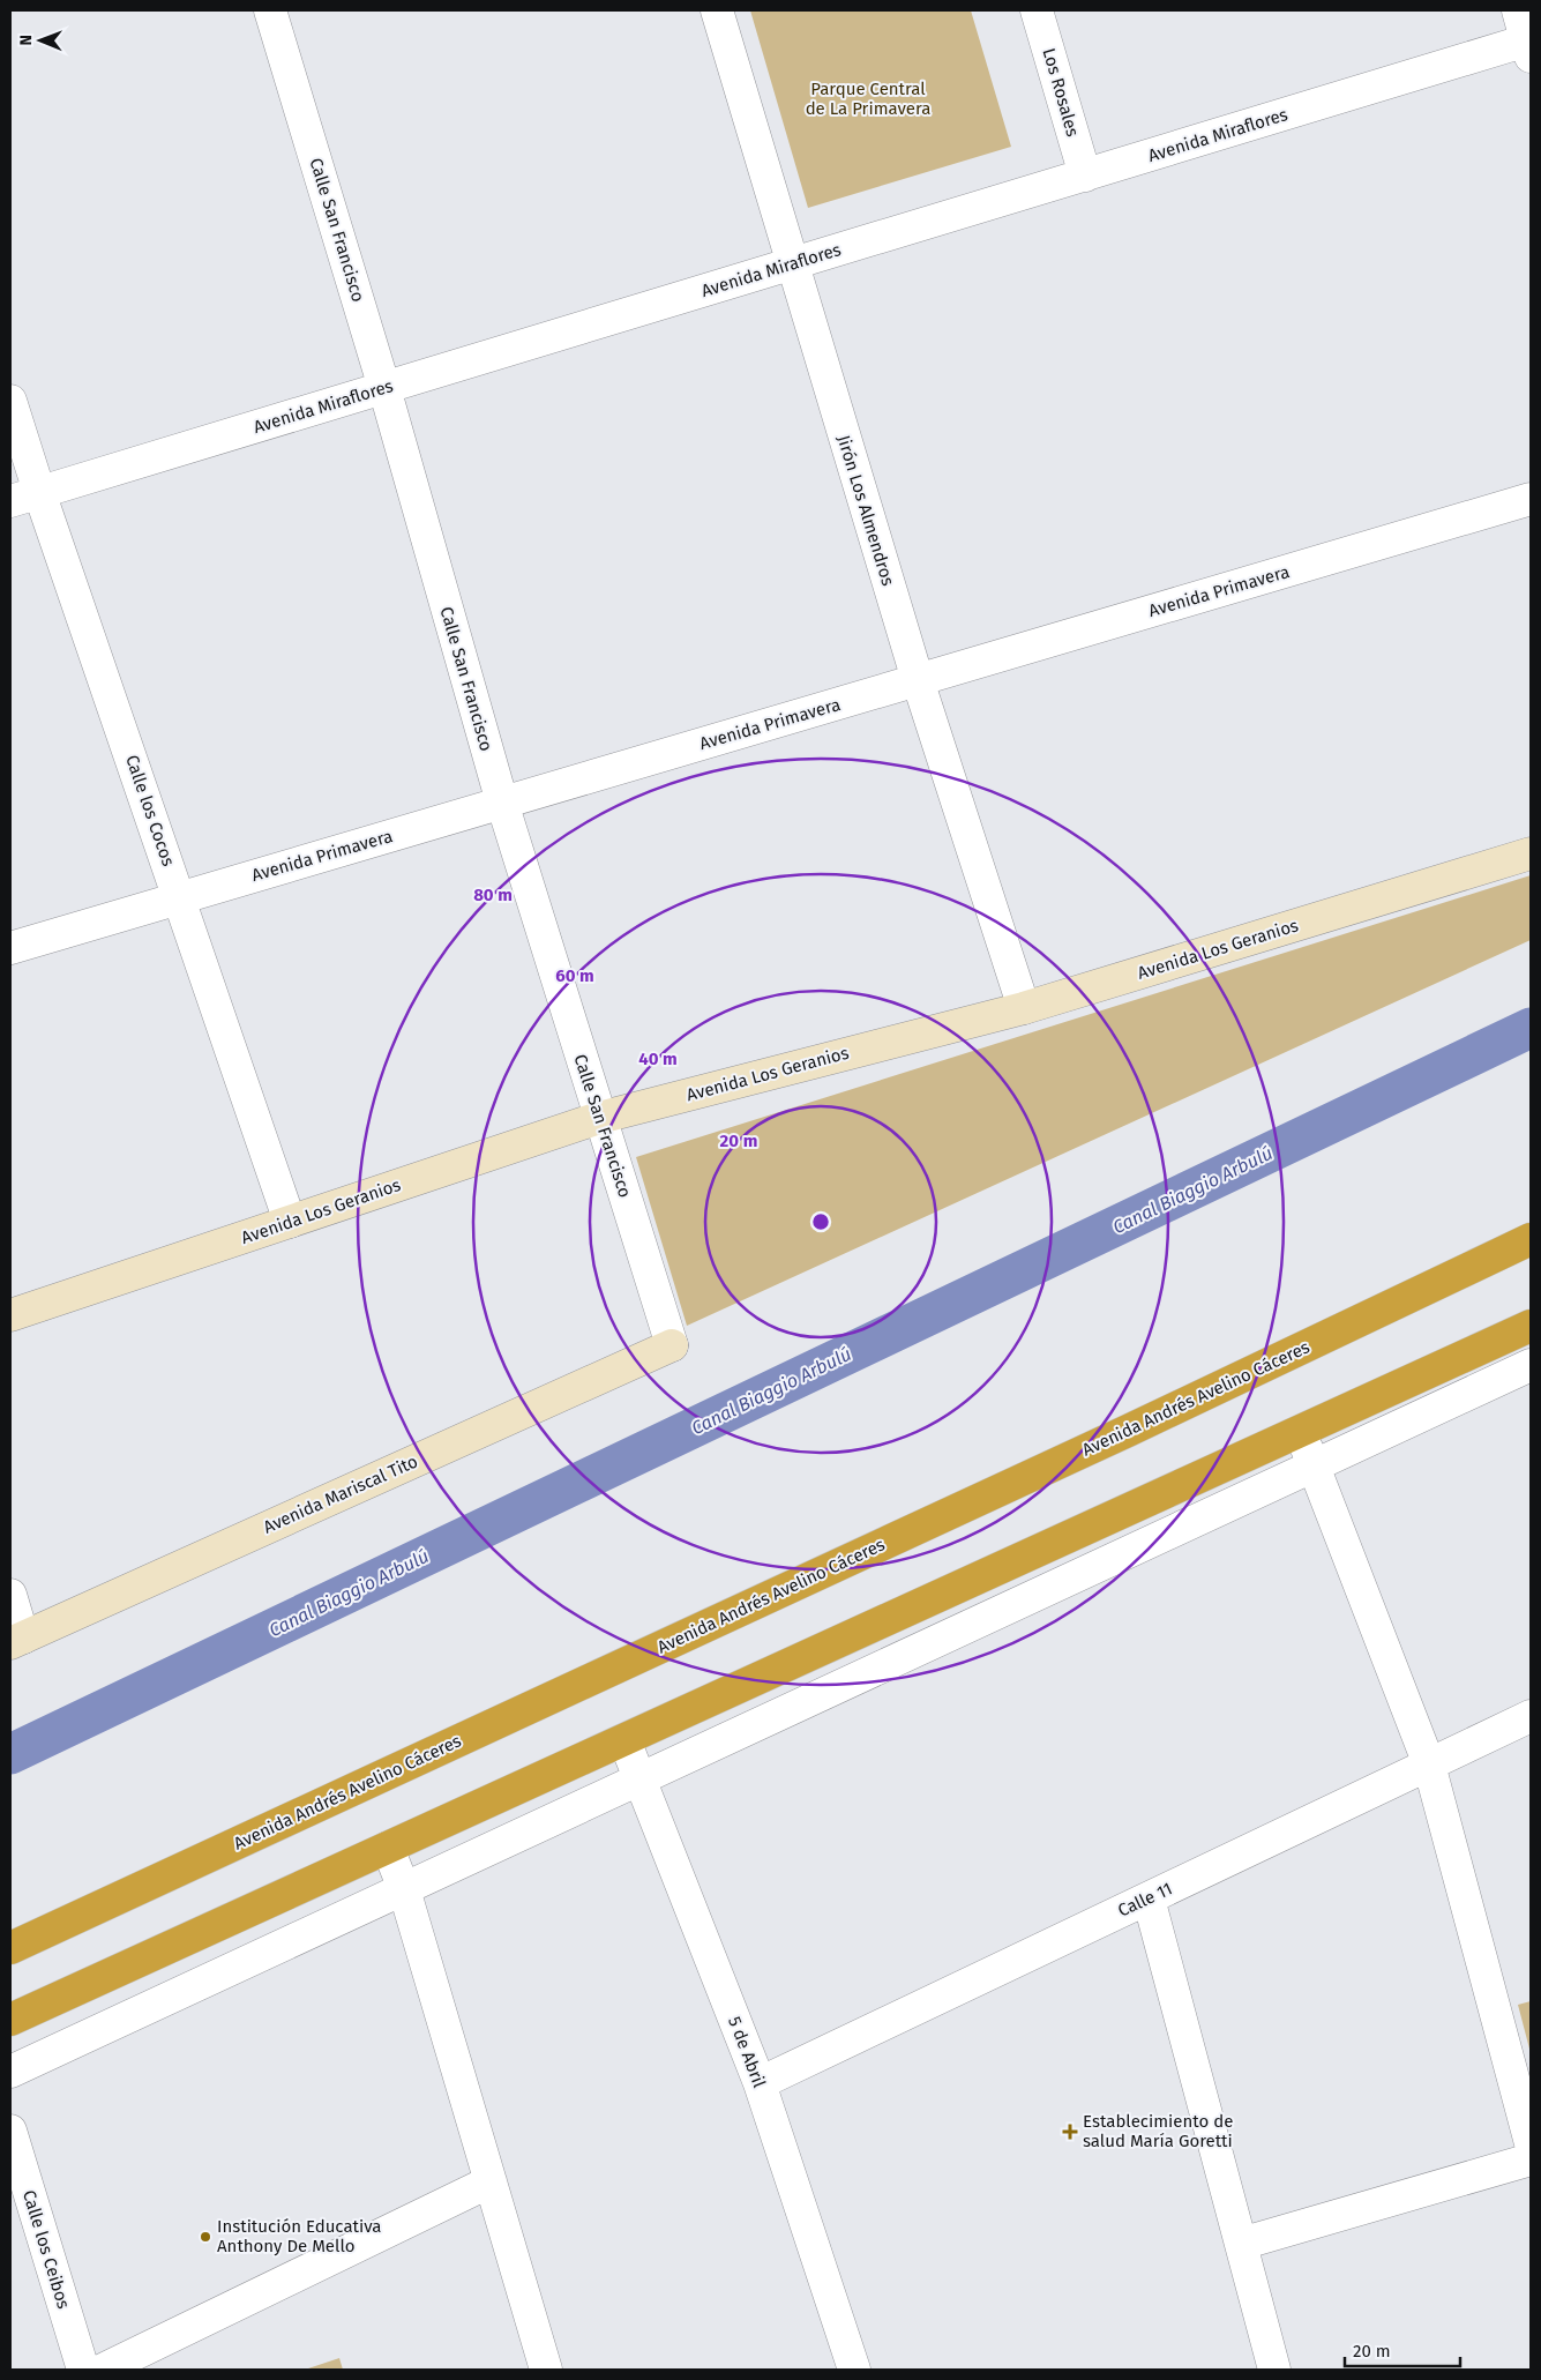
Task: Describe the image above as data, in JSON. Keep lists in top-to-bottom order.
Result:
{
  "streets": {
    "highway": ["Avenida Andrés Avelino Cáceres"],
    "street": [
      "Los Rosales",
      "Avenida Miraflores",
      "Calle San Francisco",
      "Jirón Los Almendros",
      "Avenida Primavera",
      "Calle los Cocos",
      "Avenida Los Geranios",
      "Avenida Mariscal Tito",
      "Calle 11",
      "5 de Abril",
      "Calle los Ceibos"
    ]
  },
  "crossings": [
    ["Los Rosales", "Avenida Miraflores"],
    ["Avenida Miraflores", "Calle San Francisco"],
    ["Avenida Miraflores", "Jirón Los Almendros"],
    ["Avenida Miraflores", "Calle los Cocos"],
    ["Calle San Francisco", "Avenida Primavera"],
    ["Calle San Francisco", "Avenida Los Geranios"],
    ["Calle San Francisco", "Avenida Mariscal Tito"],
    ["Jirón Los Almendros", "Avenida Primavera"],
    ["Jirón Los Almendros", "Avenida Los Geranios"],
    ["Avenida Primavera", "Calle los Cocos"],
    ["Calle los Cocos", "Avenida Los Geranios"],
    ["Calle 11", "5 de Abril"]
  ],
  "water": ["Canal Biaggio Arbulú"],
  "parks": ["Parque Central de La Primavera"],
  "places": {
    "health": ["Establecimiento de salud María Goretti"],
    "other": ["Institución Educativa Anthony De Mello"]
  },
  "scale_bar": "20 m",
  "north": "left",
  "rings": [
    "80 m",
    "60 m",
    "40 m",
    "20 m"
  ]
}
